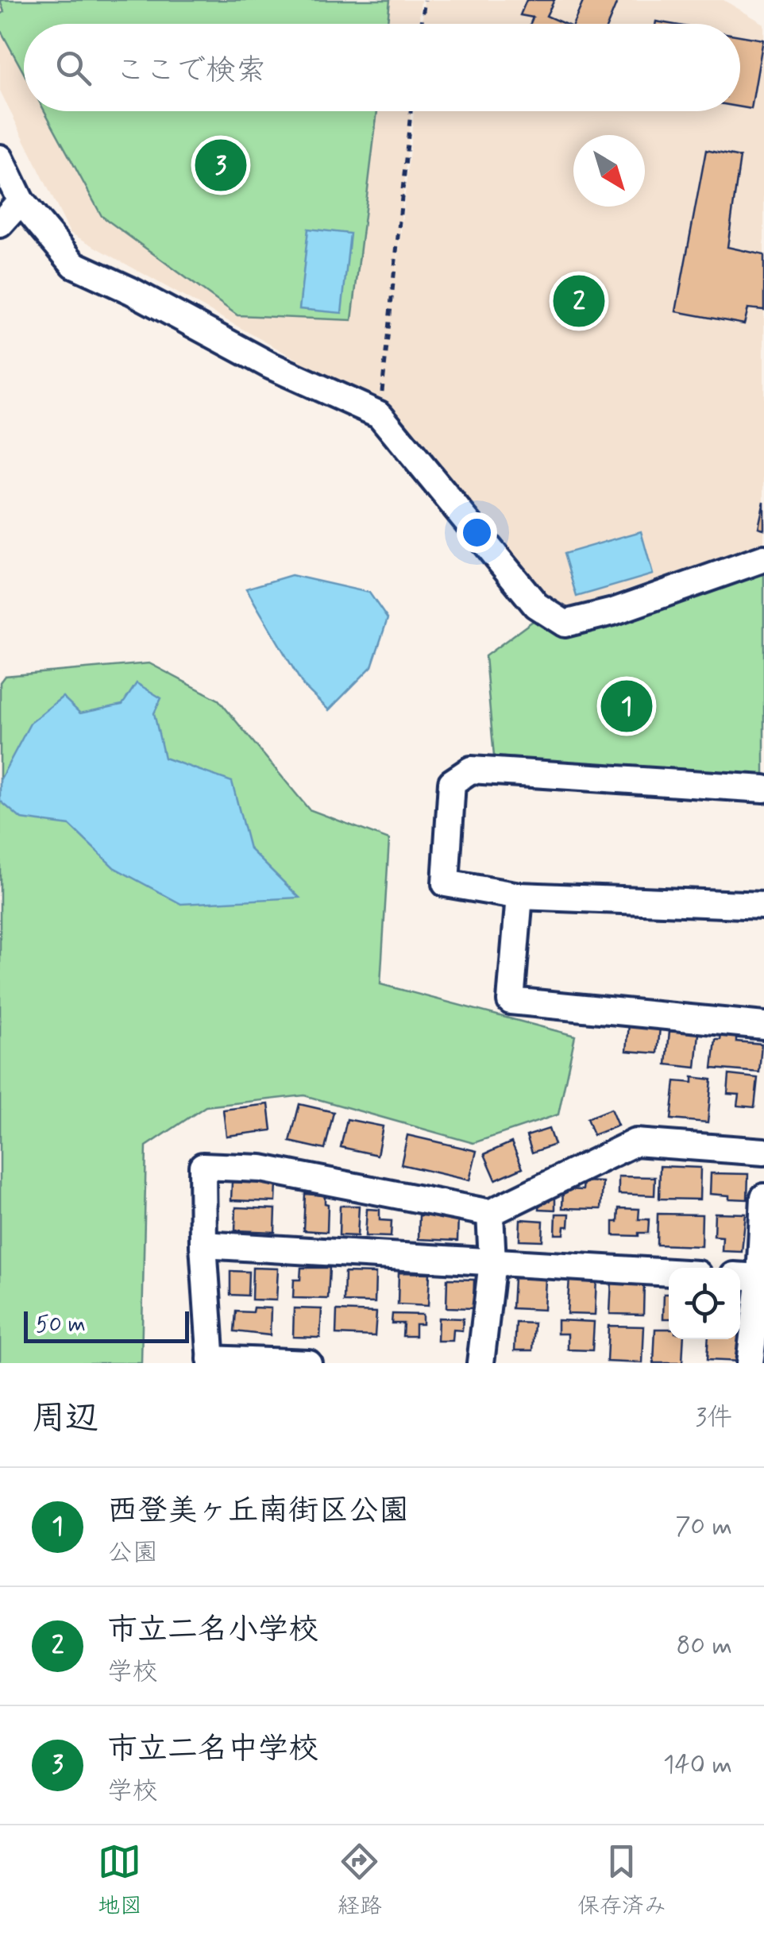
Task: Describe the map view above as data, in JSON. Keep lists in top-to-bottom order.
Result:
{
  "scale_bar": "50 m",
  "north": "bottom right",
  "page": {
    "search": "ここで検索",
    "pins": ["3", "2", "1"],
    "scale": "50 m",
    "heading": ["周辺", "3件"],
    "list": [
      {
        "mark": "1",
        "name": "西登美ヶ丘南街区公園",
        "note": "公園",
        "value": "70 m"
      },
      {
        "mark": "2",
        "name": "市立二名小学校",
        "note": "学校",
        "value": "80 m"
      },
      {
        "mark": "3",
        "name": "市立二名中学校",
        "note": "学校",
        "value": "140 m"
      }
    ],
    "nav": ["地図", "経路", "保存済み"]
  }
}
